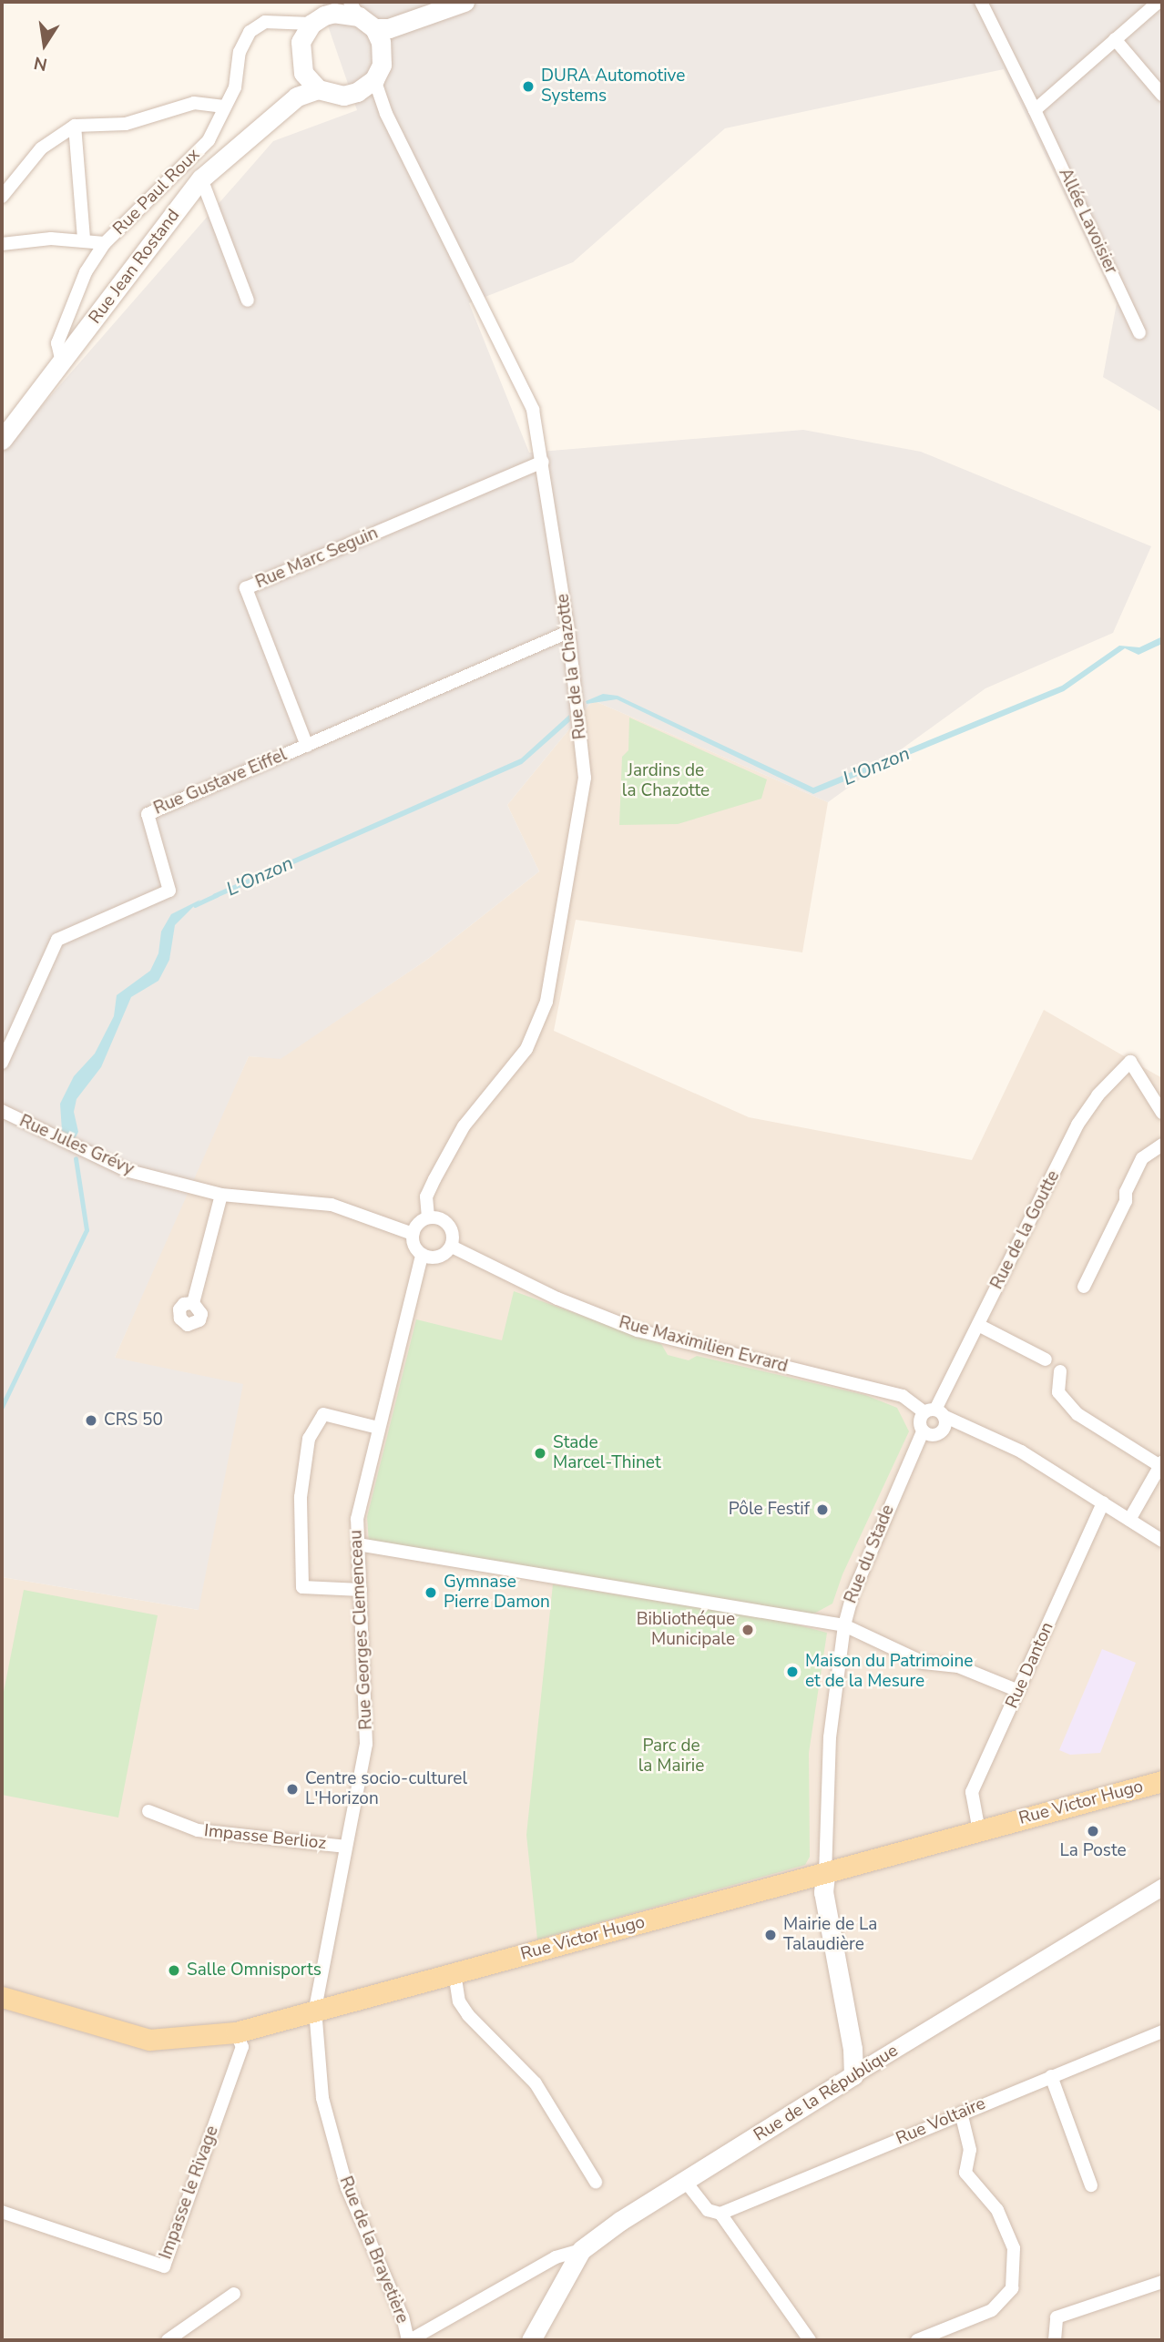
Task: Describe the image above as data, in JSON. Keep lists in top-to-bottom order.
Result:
{
  "streets": {
    "main road": ["Rue Jean Rostand", "Rue Victor Hugo", "Rue de la République"],
    "street": [
      "Rue Paul Roux",
      "Allée Lavoisier",
      "Rue Marc Seguin",
      "Rue de la Chazotte",
      "Rue Gustave Eiffel",
      "Rue Jules Grévy",
      "Rue de la Goutte",
      "Rue Maximilien Evrard",
      "Rue du Stade",
      "Rue Georges Clemenceau",
      "Rue Danton",
      "Impasse Berlioz",
      "Rue Voltaire",
      "Impasse le Rivage",
      "Rue de la Brayetière"
    ]
  },
  "crossings": [
    ["Rue Paul Roux", "Rue Jean Rostand"],
    ["Rue Paul Roux", "Rue de la Chazotte"],
    ["Rue Marc Seguin", "Rue de la Chazotte"],
    ["Rue Marc Seguin", "Rue Gustave Eiffel"],
    ["Rue de la Chazotte", "Rue Gustave Eiffel"],
    ["Rue de la Chazotte", "Rue Jules Grévy"],
    ["Rue de la Chazotte", "Rue Maximilien Evrard"],
    ["Rue de la Chazotte", "Rue Georges Clemenceau"],
    ["Rue Jules Grévy", "Rue Maximilien Evrard"],
    ["Rue Jules Grévy", "Rue Georges Clemenceau"],
    ["Rue de la Goutte", "Rue Maximilien Evrard"],
    ["Rue Maximilien Evrard", "Rue Georges Clemenceau"],
    ["Rue Maximilien Evrard", "Rue Danton"],
    ["Rue du Stade", "Rue Victor Hugo"],
    ["Rue Georges Clemenceau", "Rue Victor Hugo"],
    ["Rue Georges Clemenceau", "Impasse Berlioz"],
    ["Rue Georges Clemenceau", "Rue de la Brayetière"],
    ["Rue Danton", "Rue Victor Hugo"],
    ["Rue Victor Hugo", "Impasse le Rivage"],
    ["Rue Victor Hugo", "Rue de la Brayetière"]
  ],
  "water": ["L'Onzon"],
  "parks": ["Jardins de la Chazotte", "Parc de la Mairie"],
  "places": [
    "DURA Automotive Systems",
    "CRS 50",
    "Stade Marcel-Thinet",
    "Pôle Festif",
    "Gymnase Pierre Damon",
    "Bibliothéque Municipale",
    "Maison du Patrimoine et de la Mesure",
    "Centre socio-culturel L'Horizon",
    "La Poste",
    "Mairie de La Talaudière",
    "Salle Omnisports"
  ],
  "north": "bottom"
}
